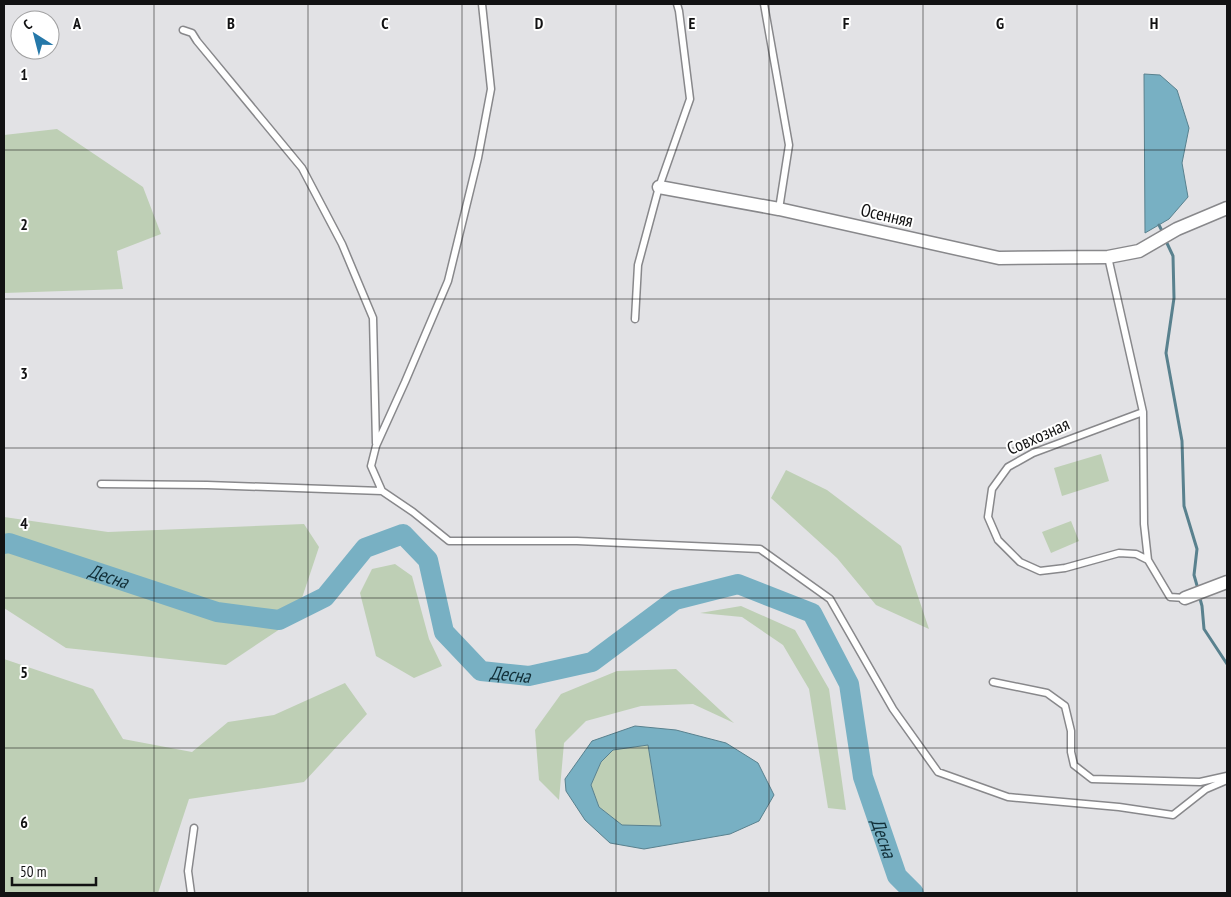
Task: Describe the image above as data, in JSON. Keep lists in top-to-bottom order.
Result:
{
  "streets": {
    "street": ["Осенняя"],
    "lane": ["Совхозная"]
  },
  "water": ["Десна"],
  "scale_bar": "50 m",
  "north": "top left",
  "grid": {
    "columns": [
      "A",
      "B",
      "C",
      "D",
      "E",
      "F",
      "G",
      "H"
    ],
    "rows": [
      "1",
      "2",
      "3",
      "4",
      "5",
      "6"
    ]
  }
}
